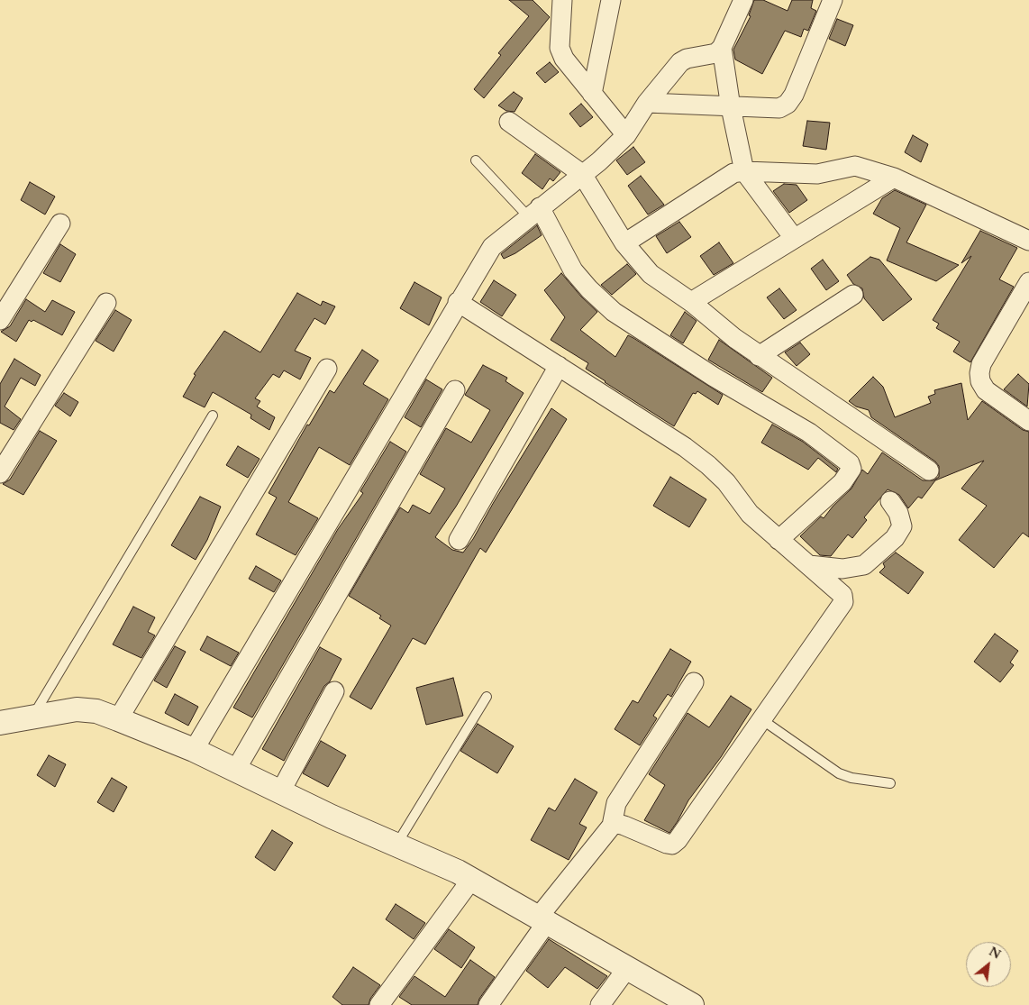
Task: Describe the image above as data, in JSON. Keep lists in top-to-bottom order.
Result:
{
  "north": "top right"
}
